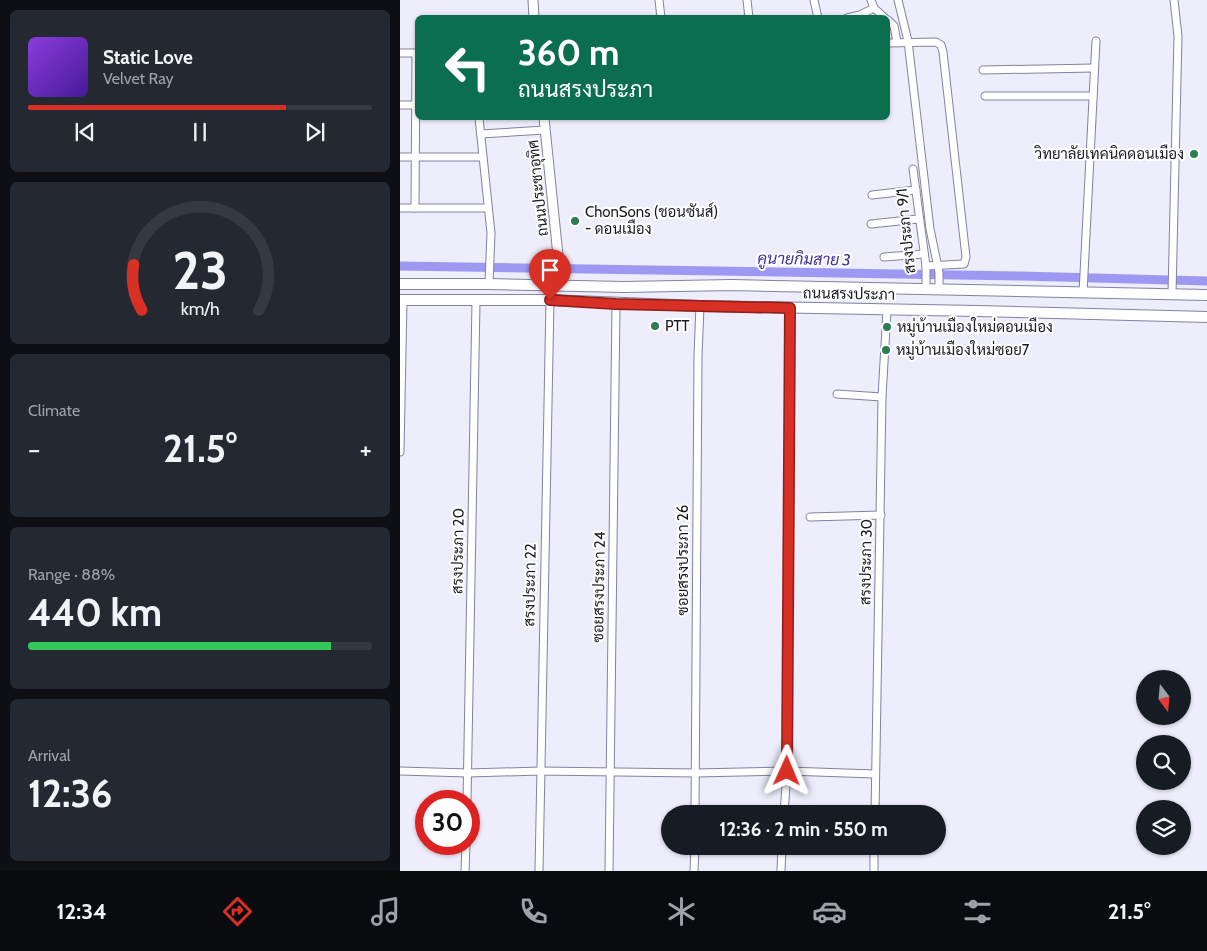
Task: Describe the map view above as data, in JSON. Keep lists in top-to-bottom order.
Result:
{
  "streets": {
    "main road": ["ถนนสรงประภา"],
    "street": [
      "ถนนประชาอุทิศ",
      "สรงประภา 9/1",
      "สรงประภา 20",
      "ซอยสรงประภา 26",
      "สรงประภา 30",
      "สรงประภา 22",
      "ซอยสรงประภา 24"
    ]
  },
  "crossings": [
    ["ถนนประชาอุทิศ", "ถนนสรงประภา"],
    ["สรงประภา 9/1", "ถนนสรงประภา"],
    ["ถนนสรงประภา", "สรงประภา 20"],
    ["ถนนสรงประภา", "ซอยสรงประภา 26"],
    ["ถนนสรงประภา", "สรงประภา 30"],
    ["ถนนสรงประภา", "สรงประภา 22"],
    ["ถนนสรงประภา", "ซอยสรงประภา 24"]
  ],
  "water": ["คูนายกิมสาย 3"],
  "places": [
    "วิทยาลัยเทคนิคดอนเมือง",
    "ChonSons (ชอนซันส์) - ดอนเมือง",
    "PTT",
    "หมู่บ้านเมืองใหม่ดอนเมือง",
    "หมู่บ้านเมืองใหม่ซอย7"
  ],
  "north": "bottom",
  "page": {
    "turn": ["360 m", "ถนนสรงประภา"],
    "song": ["Static Love", "Velvet Ray"],
    "tile": [
      "Climate",
      ["Range · 88%", "440 km"],
      ["Arrival", "12:36"]
    ],
    "heat": ["−", "21.5°", "+"],
    "limit": "30",
    "trip": "12:36 · 2 min · 550 m",
    "tabs": ["12:34", "21.5°"],
    "gauge": ["23", "km/h"]
  }
}
